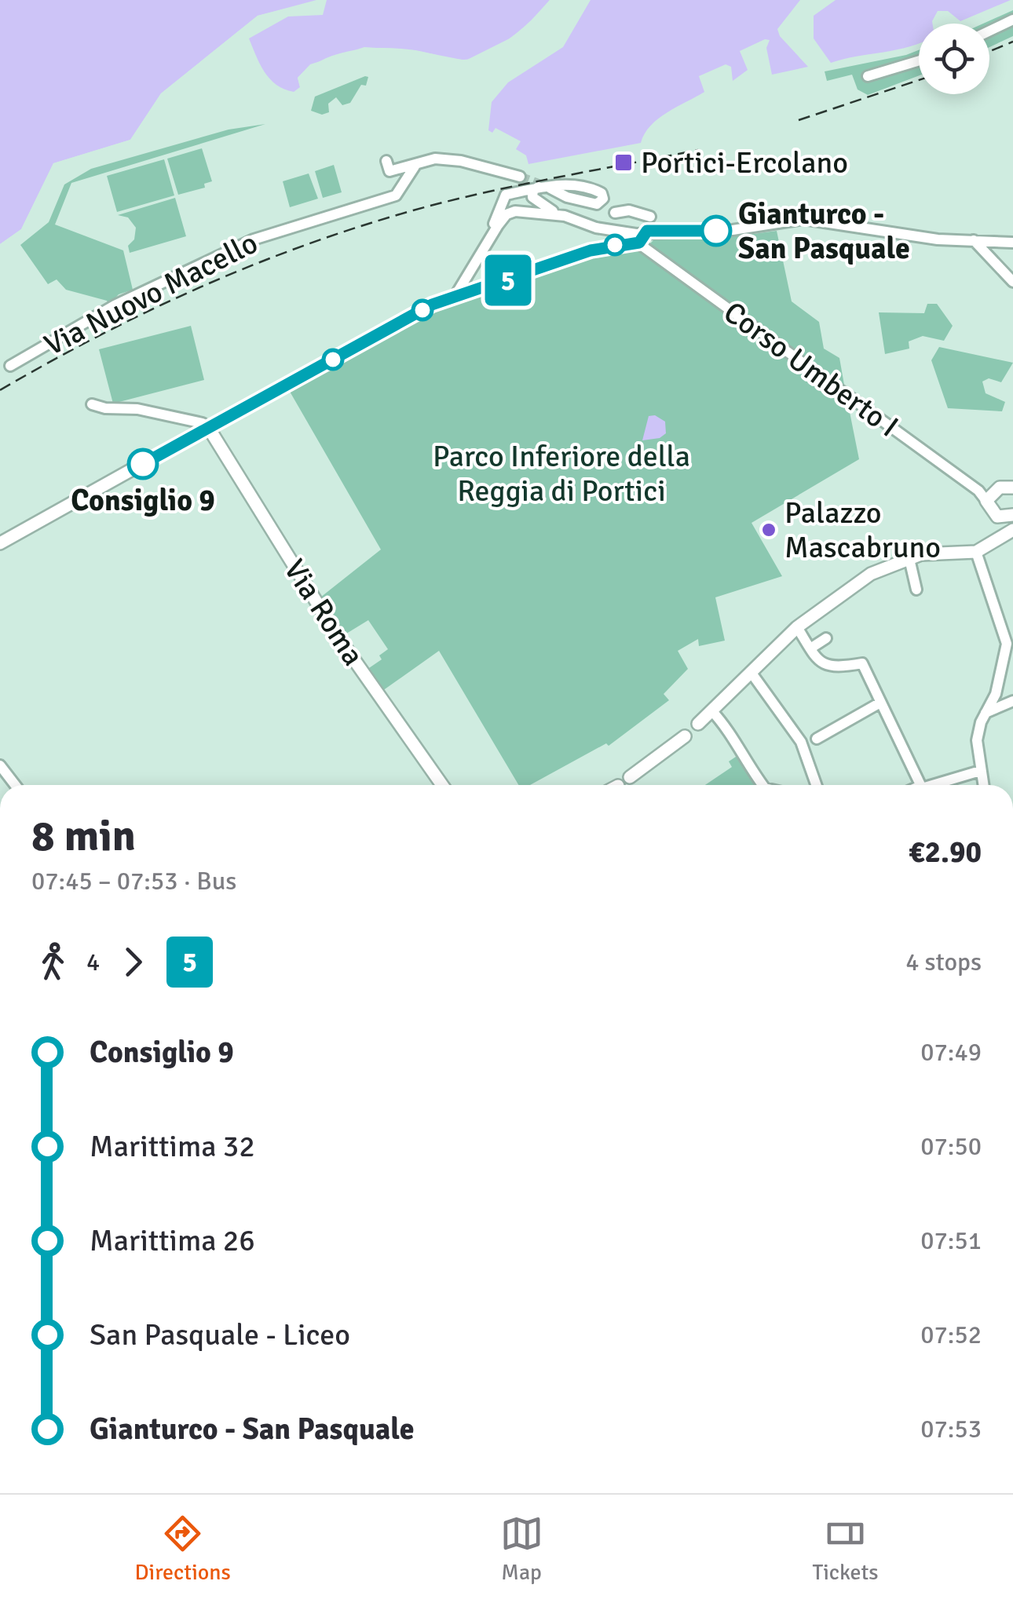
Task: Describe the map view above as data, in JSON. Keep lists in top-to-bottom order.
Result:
{
  "streets": {
    "main road": ["Via Roma"],
    "street": ["Via Nuovo Macello", "Corso Umberto I"]
  },
  "parks": ["Parco Inferiore della Reggia di Portici"],
  "places": {
    "transit": ["Portici-Ercolano"],
    "other": ["Gianturco - San Pasquale", "Consiglio 9", "Palazzo Mascabruno"]
  },
  "lines": ["bus line 5"],
  "page": {
    "on_map": "5",
    "heading": ["8 min", "07:45 – 07:53 · Bus", "€2.90"],
    "legs": ["4", "5", "4 stops"],
    "list": [
      {
        "name": "Consiglio 9",
        "value": "07:49"
      },
      {
        "name": "Marittima 32",
        "value": "07:50"
      },
      {
        "name": "Marittima 26",
        "value": "07:51"
      },
      {
        "name": "San Pasquale - Liceo",
        "value": "07:52"
      },
      {
        "name": "Gianturco - San Pasquale",
        "value": "07:53"
      }
    ],
    "tabs": ["Directions", "Map", "Tickets"]
  }
}
